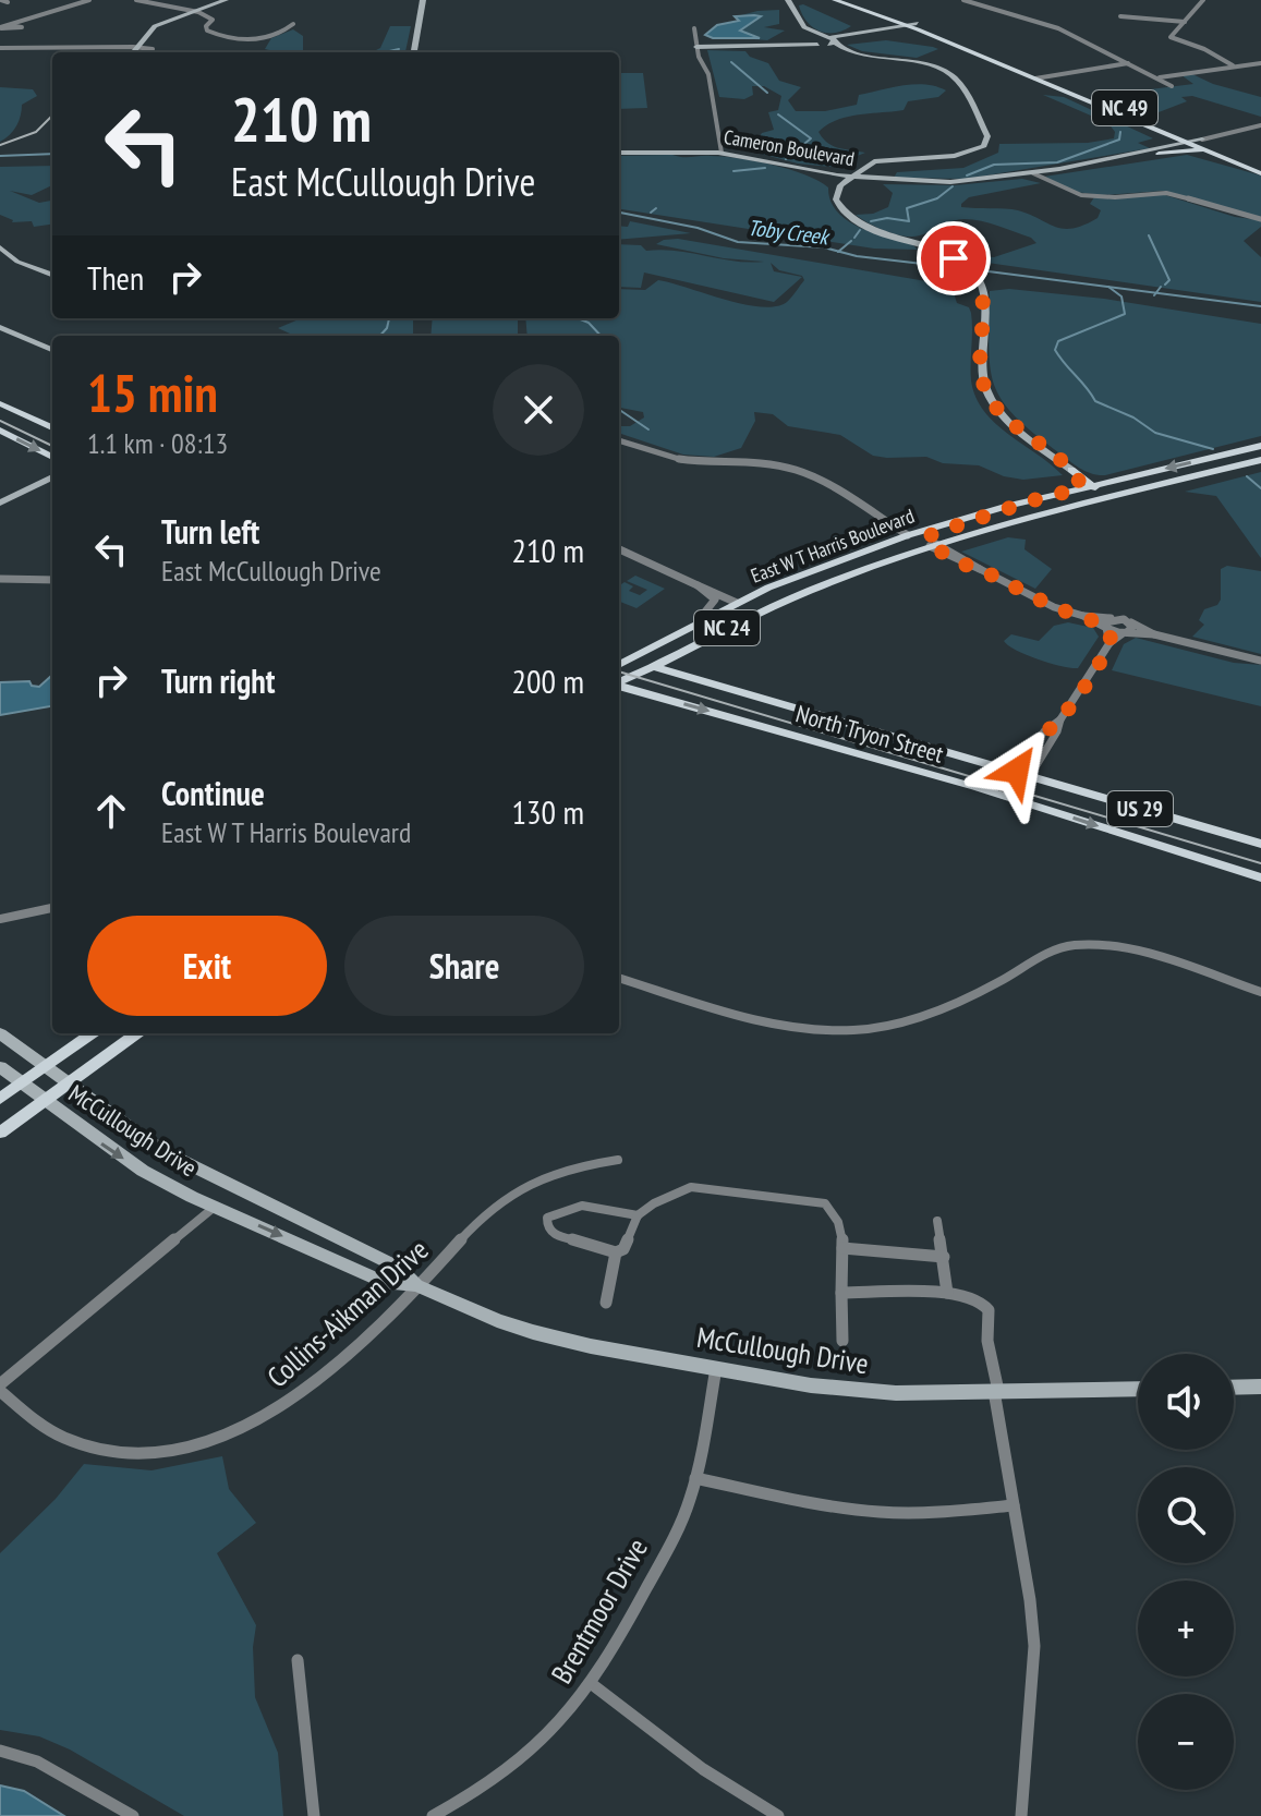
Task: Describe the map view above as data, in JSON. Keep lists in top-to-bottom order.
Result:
{
  "streets": {
    "main road": [
      "NC 49",
      "East W T Harris Boulevard",
      "NC 24",
      "North Tryon Street",
      "US 29"
    ],
    "street": [
      "Cameron Boulevard",
      "McCullough Drive",
      "Collins-Aikman Drive",
      "Brentmoor Drive"
    ]
  },
  "crossings": [
    ["NC 49", "Cameron Boulevard"],
    ["East W T Harris Boulevard", "NC 24"],
    ["East W T Harris Boulevard", "North Tryon Street"],
    ["NC 24", "North Tryon Street"],
    ["McCullough Drive", "Collins-Aikman Drive"],
    ["McCullough Drive", "Brentmoor Drive"]
  ],
  "water": ["Toby Creek"],
  "page": {
    "turn": ["210 m", "East McCullough Drive"],
    "then": "Then",
    "heading": ["15 min", "1.1 km · 08:13"],
    "list": [
      {
        "name": "Turn left",
        "note": "East McCullough Drive",
        "value": "210 m"
      },
      {
        "name": "Turn right",
        "value": "200 m"
      },
      {
        "name": "Continue",
        "note": "East W T Harris Boulevard",
        "value": "130 m"
      }
    ],
    "buttons": ["Exit", "Share"],
    "map_buttons": ["+", "−"]
  }
}
